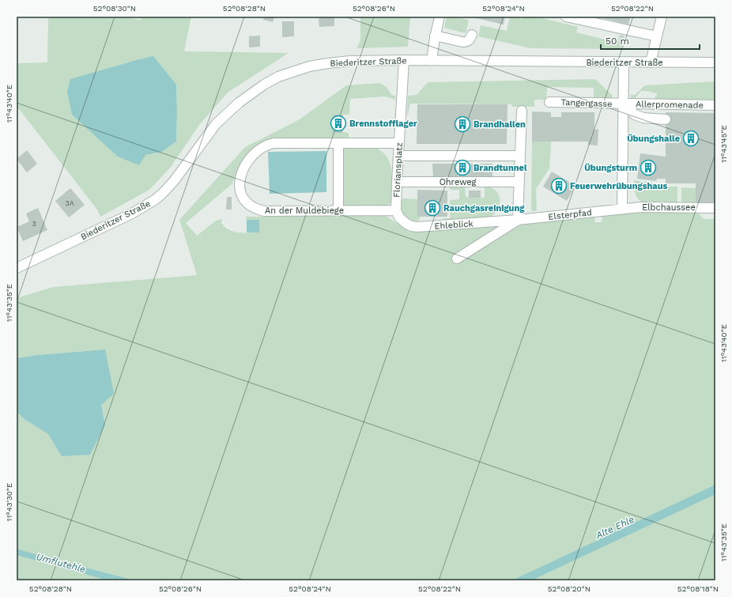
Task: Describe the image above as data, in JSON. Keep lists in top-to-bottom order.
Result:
{
  "streets": {
    "street": [
      "Biederitzer Straße",
      "Tangergasse",
      "Allerpromenade",
      "Floriansplatz",
      "Ohreweg",
      "Elbchaussee",
      "An der Muldebiege",
      "Elsterpfad",
      "Ehleblick"
    ]
  },
  "crossings": [
    ["Biederitzer Straße", "Floriansplatz"],
    ["Tangergasse", "Allerpromenade"],
    ["Floriansplatz", "Ohreweg"],
    ["Floriansplatz", "An der Muldebiege"],
    ["Floriansplatz", "Ehleblick"],
    ["Elbchaussee", "Elsterpfad"],
    ["An der Muldebiege", "Ehleblick"],
    ["Elsterpfad", "Ehleblick"]
  ],
  "water": ["Alte Ehle", "Umflutehle"],
  "places": {
    "building": [
      "Brennstofflager",
      "Brandhallen",
      "Übungshalle",
      "Brandtunnel",
      "Übungsturm",
      "Feuerwehrübungshaus",
      "Rauchgasreinigung"
    ]
  },
  "house_numbers": ["3A", "3"],
  "scale_bar": "50 m",
  "coordinates": [
    "52°08'30\"N",
    "52°08'28\"N",
    "52°08'26\"N",
    "52°08'24\"N",
    "52°08'22\"N",
    "11°43'40\"E",
    "11°43'45\"E",
    "11°43'35\"E",
    "11°43'30\"E",
    "52°08'20\"N",
    "52°08'18\"N"
  ]
}
